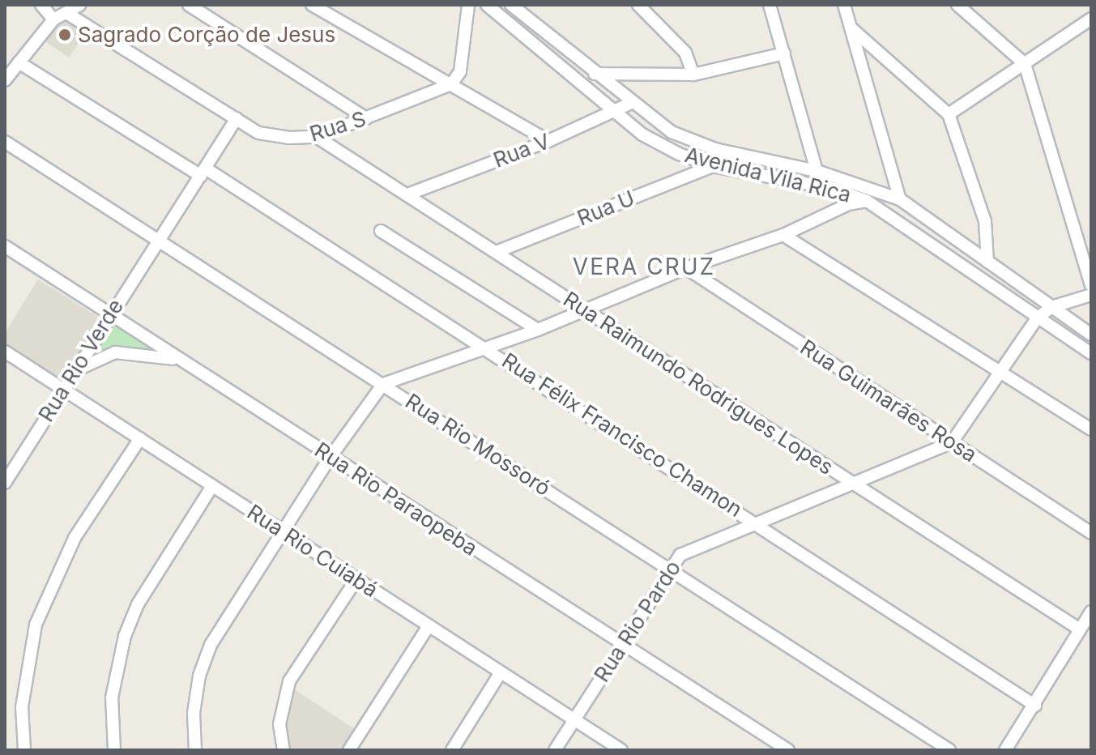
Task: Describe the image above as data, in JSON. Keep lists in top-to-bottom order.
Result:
{
  "streets": {
    "street": [
      "Rua S",
      "Rua V",
      "Avenida Vila Rica",
      "Rua U",
      "Rua Rio Verde",
      "Rua Raimundo Rodrigues Lopes",
      "Rua Guimarães Rosa",
      "Rua Félix Francisco Chamon",
      "Rua Rio Mossoró",
      "Rua Rio Paraopeba",
      "Rua Rio Cuiabá",
      "Rua Rio Pardo"
    ]
  },
  "crossings": [
    ["Rua S", "Rua Rio Verde"],
    ["Rua S", "Rua Raimundo Rodrigues Lopes"],
    ["Rua V", "Avenida Vila Rica"],
    ["Rua V", "Rua Raimundo Rodrigues Lopes"],
    ["Avenida Vila Rica", "Rua U"],
    ["Rua U", "Rua Raimundo Rodrigues Lopes"],
    ["Rua Rio Verde", "Rua Félix Francisco Chamon"],
    ["Rua Rio Verde", "Rua Rio Mossoró"],
    ["Rua Rio Verde", "Rua Rio Paraopeba"],
    ["Rua Rio Verde", "Rua Rio Cuiabá"],
    ["Rua Raimundo Rodrigues Lopes", "Rua Rio Pardo"],
    ["Rua Guimarães Rosa", "Rua Rio Pardo"],
    ["Rua Félix Francisco Chamon", "Rua Rio Pardo"],
    ["Rua Rio Mossoró", "Rua Rio Pardo"],
    ["Rua Rio Paraopeba", "Rua Rio Pardo"],
    ["Rua Rio Cuiabá", "Rua Rio Pardo"]
  ],
  "districts": ["VERA CRUZ"],
  "places": ["Sagrado Corção de Jesus"]
}
